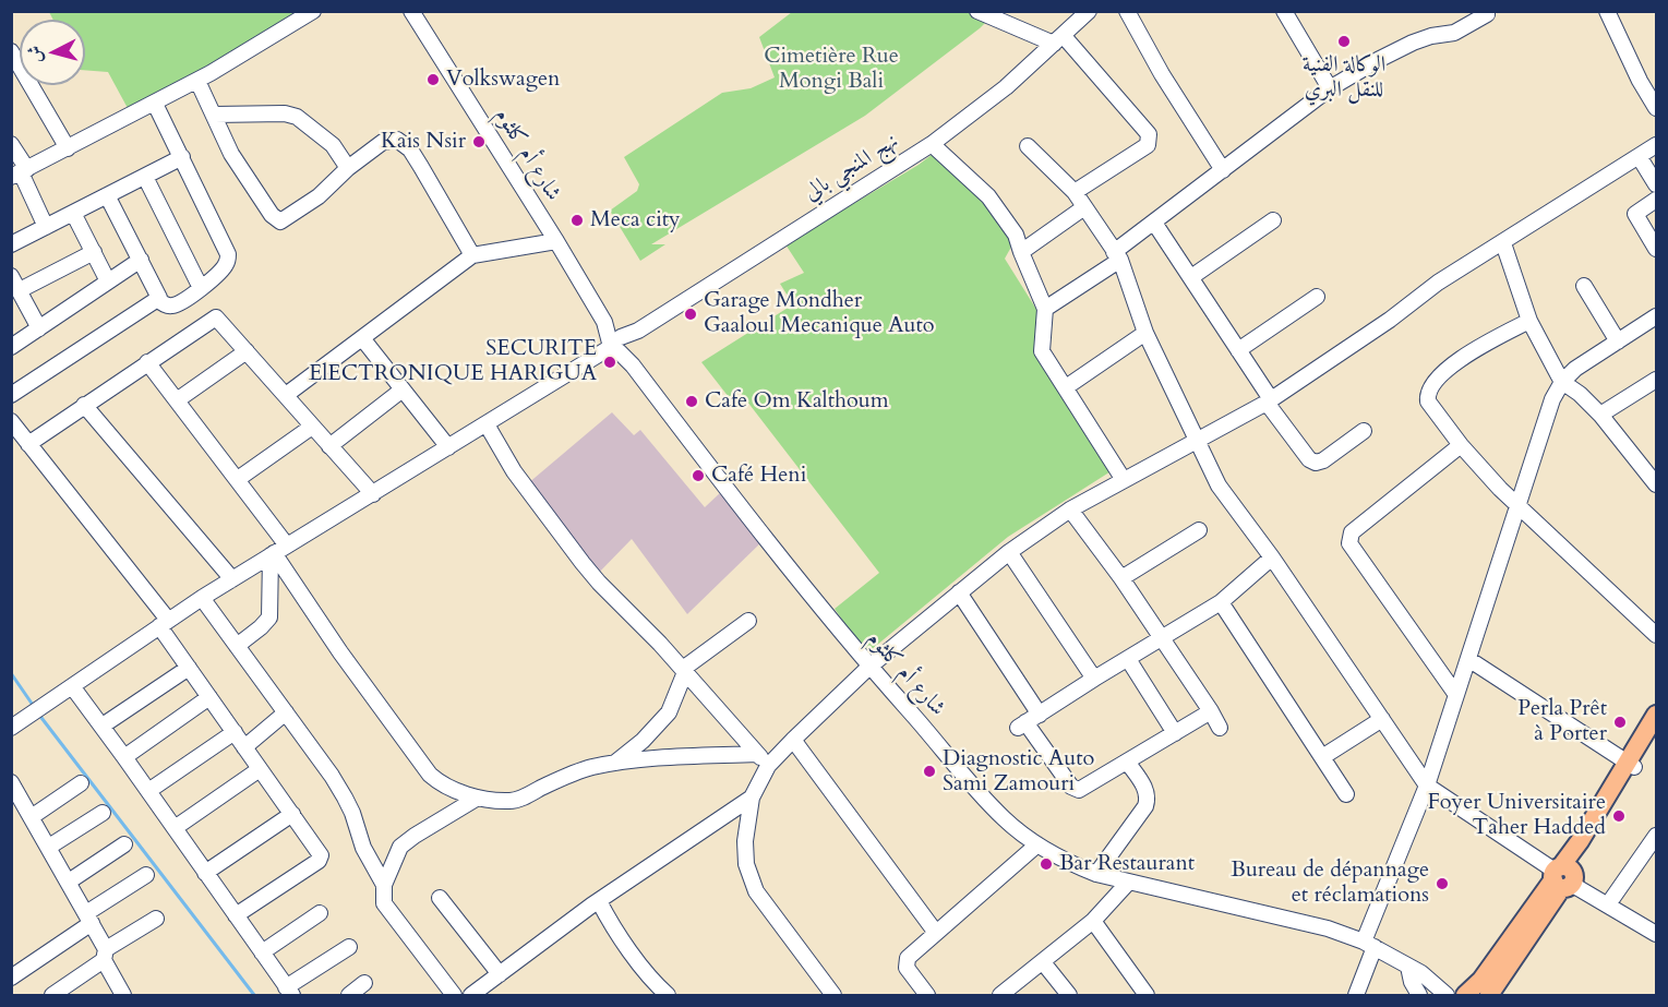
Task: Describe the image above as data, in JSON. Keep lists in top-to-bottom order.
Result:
{
  "streets": {
    "street": ["شارع أم كلثوم", "نهج المنجي بالي"]
  },
  "crossings": [
    ["شارع أم كلثوم", "نهج المنجي بالي"]
  ],
  "parks": ["Cimetière Rue Mongi Bali"],
  "places": [
    "الوكالة الفنية للنقل البري",
    "Volkswagen",
    "Kais Nsir",
    "Meca city",
    "Garage Mondher Gaaloul Mecanique Auto",
    "SECURITE ElECTRONIQUE HARIGUA",
    "Cafe Om Kalthoum",
    "Café Heni",
    "Perla Prêt à Porter",
    "Diagnostic Auto Sami Zamouri",
    "Foyer Universitaire Taher Hadded",
    "Bar Restaurant",
    "Bureau de dépannage et réclamations"
  ],
  "north": "left"
}
